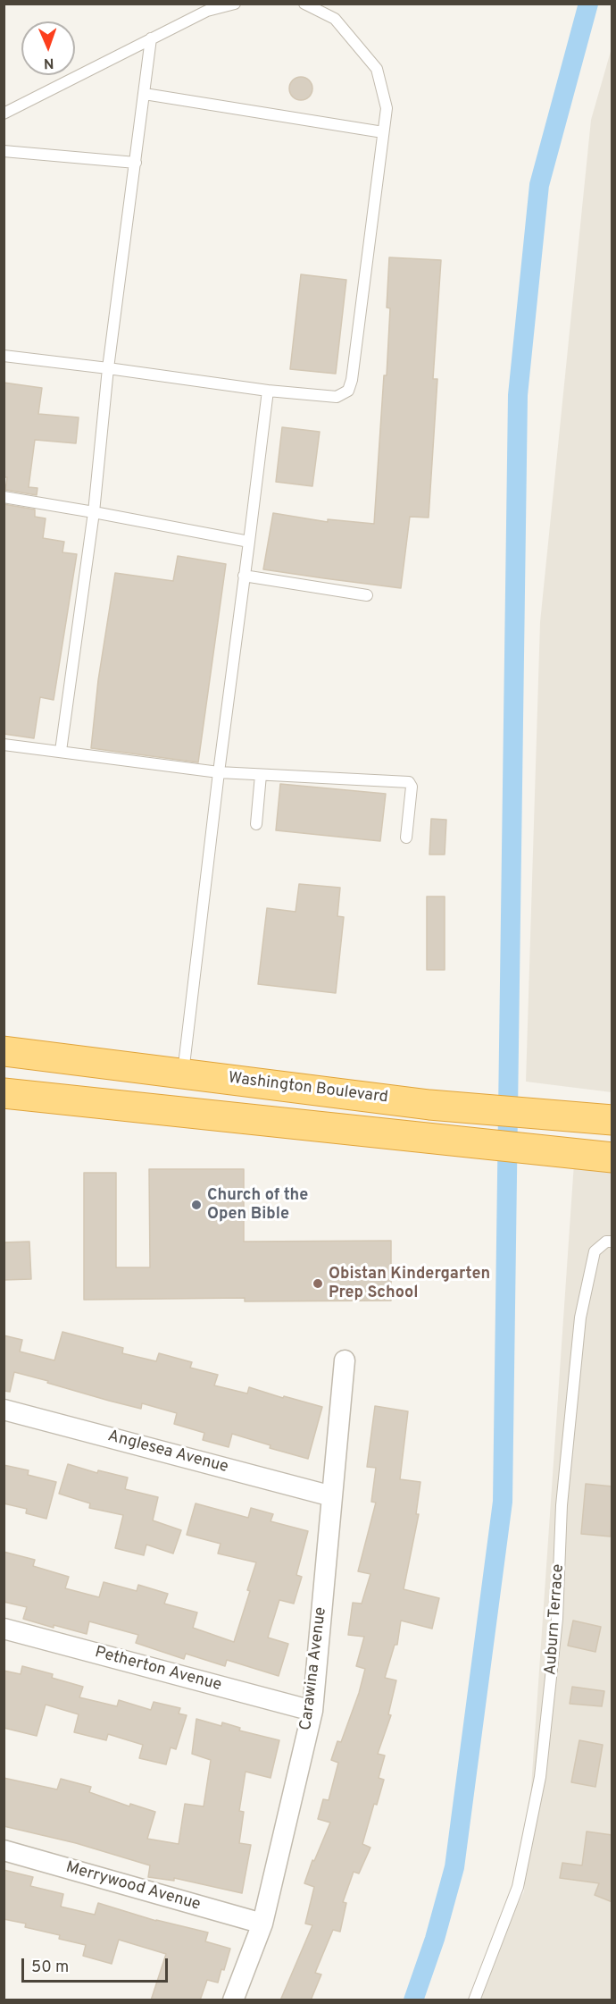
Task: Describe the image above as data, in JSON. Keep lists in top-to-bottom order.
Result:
{
  "streets": {
    "highway": ["Washington Boulevard"],
    "street": [
      "Anglesea Avenue",
      "Carawina Avenue",
      "Petherton Avenue",
      "Merrywood Avenue"
    ],
    "lane": ["Auburn Terrace"]
  },
  "crossings": [
    ["Anglesea Avenue", "Carawina Avenue"],
    ["Carawina Avenue", "Petherton Avenue"],
    ["Carawina Avenue", "Merrywood Avenue"]
  ],
  "places": ["Church of the Open Bible", "Obistan Kindergarten Prep School"],
  "scale_bar": "50 m",
  "north": "bottom"
}
